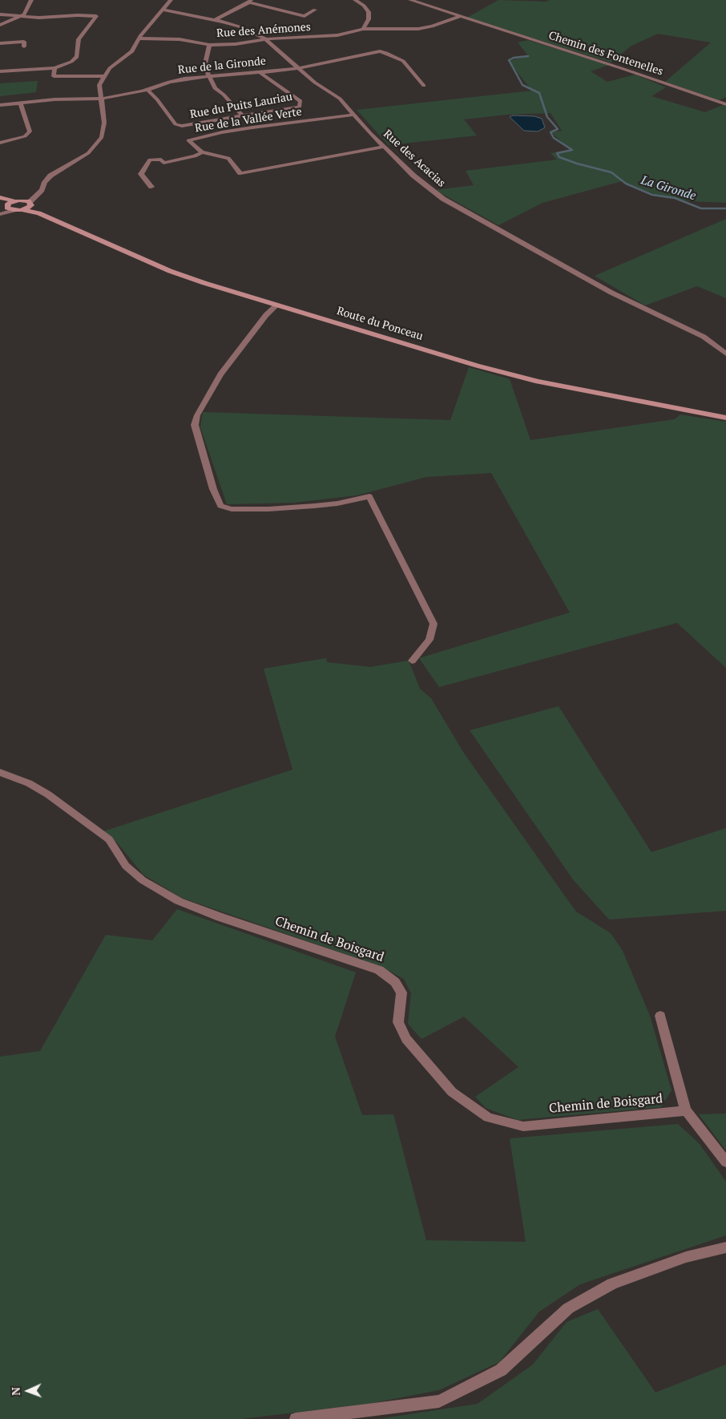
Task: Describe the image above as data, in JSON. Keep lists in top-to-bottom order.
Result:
{
  "streets": {
    "street": [
      "Rue des Anémones",
      "Chemin des Fontenelles",
      "Rue de la Gironde",
      "Rue du Puits Lauriau",
      "Rue de la Vallée Verte",
      "Rue des Acacias",
      "Route du Ponceau",
      "Chemin de Boisgard"
    ]
  },
  "crossings": [
    ["Rue des Anémones", "Chemin des Fontenelles"],
    ["Rue des Anémones", "Rue des Acacias"],
    ["Rue de la Gironde", "Rue du Puits Lauriau"],
    ["Rue de la Gironde", "Rue des Acacias"],
    ["Rue de la Vallée Verte", "Rue des Acacias"]
  ],
  "water": ["La Gironde"],
  "north": "left"
}
